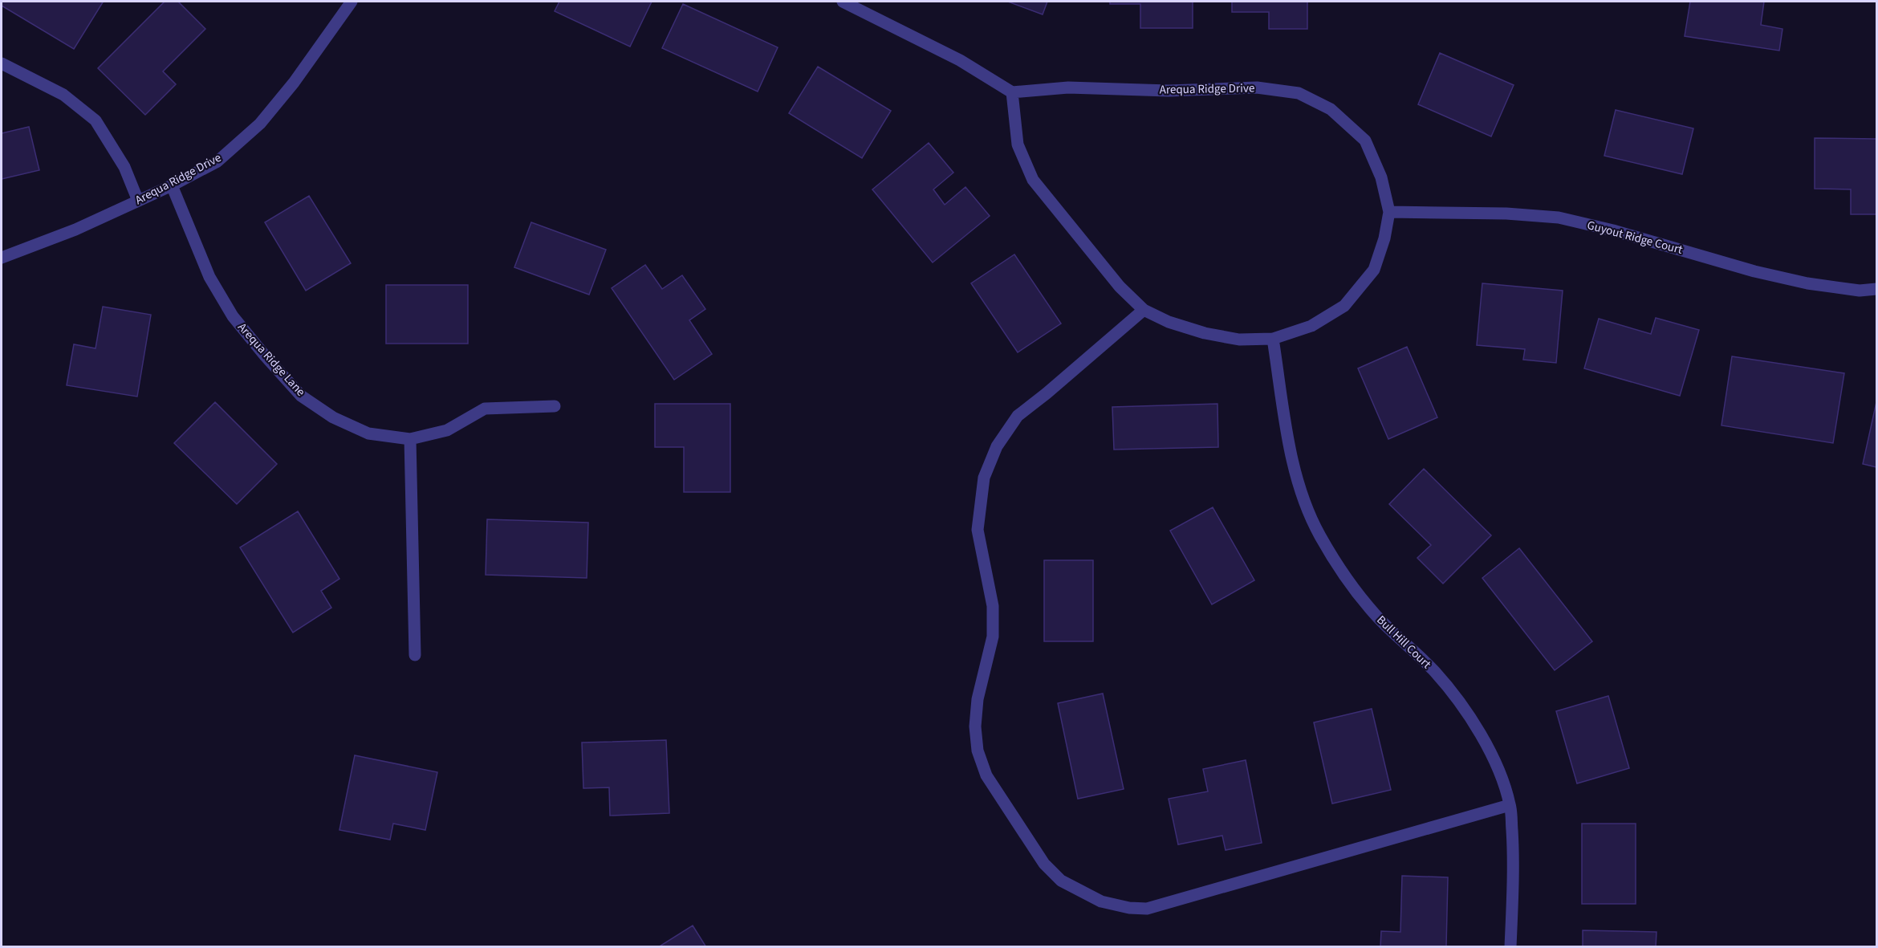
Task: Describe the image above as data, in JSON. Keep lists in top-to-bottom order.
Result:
{
  "streets": {
    "street": [
      "Arequa Ridge Drive",
      "Guyout Ridge Court",
      "Arequa Ridge Lane",
      "Bull Hill Court"
    ]
  },
  "crossings": [
    ["Arequa Ridge Drive", "Guyout Ridge Court"],
    ["Arequa Ridge Drive", "Arequa Ridge Lane"],
    ["Arequa Ridge Drive", "Bull Hill Court"]
  ]
}
